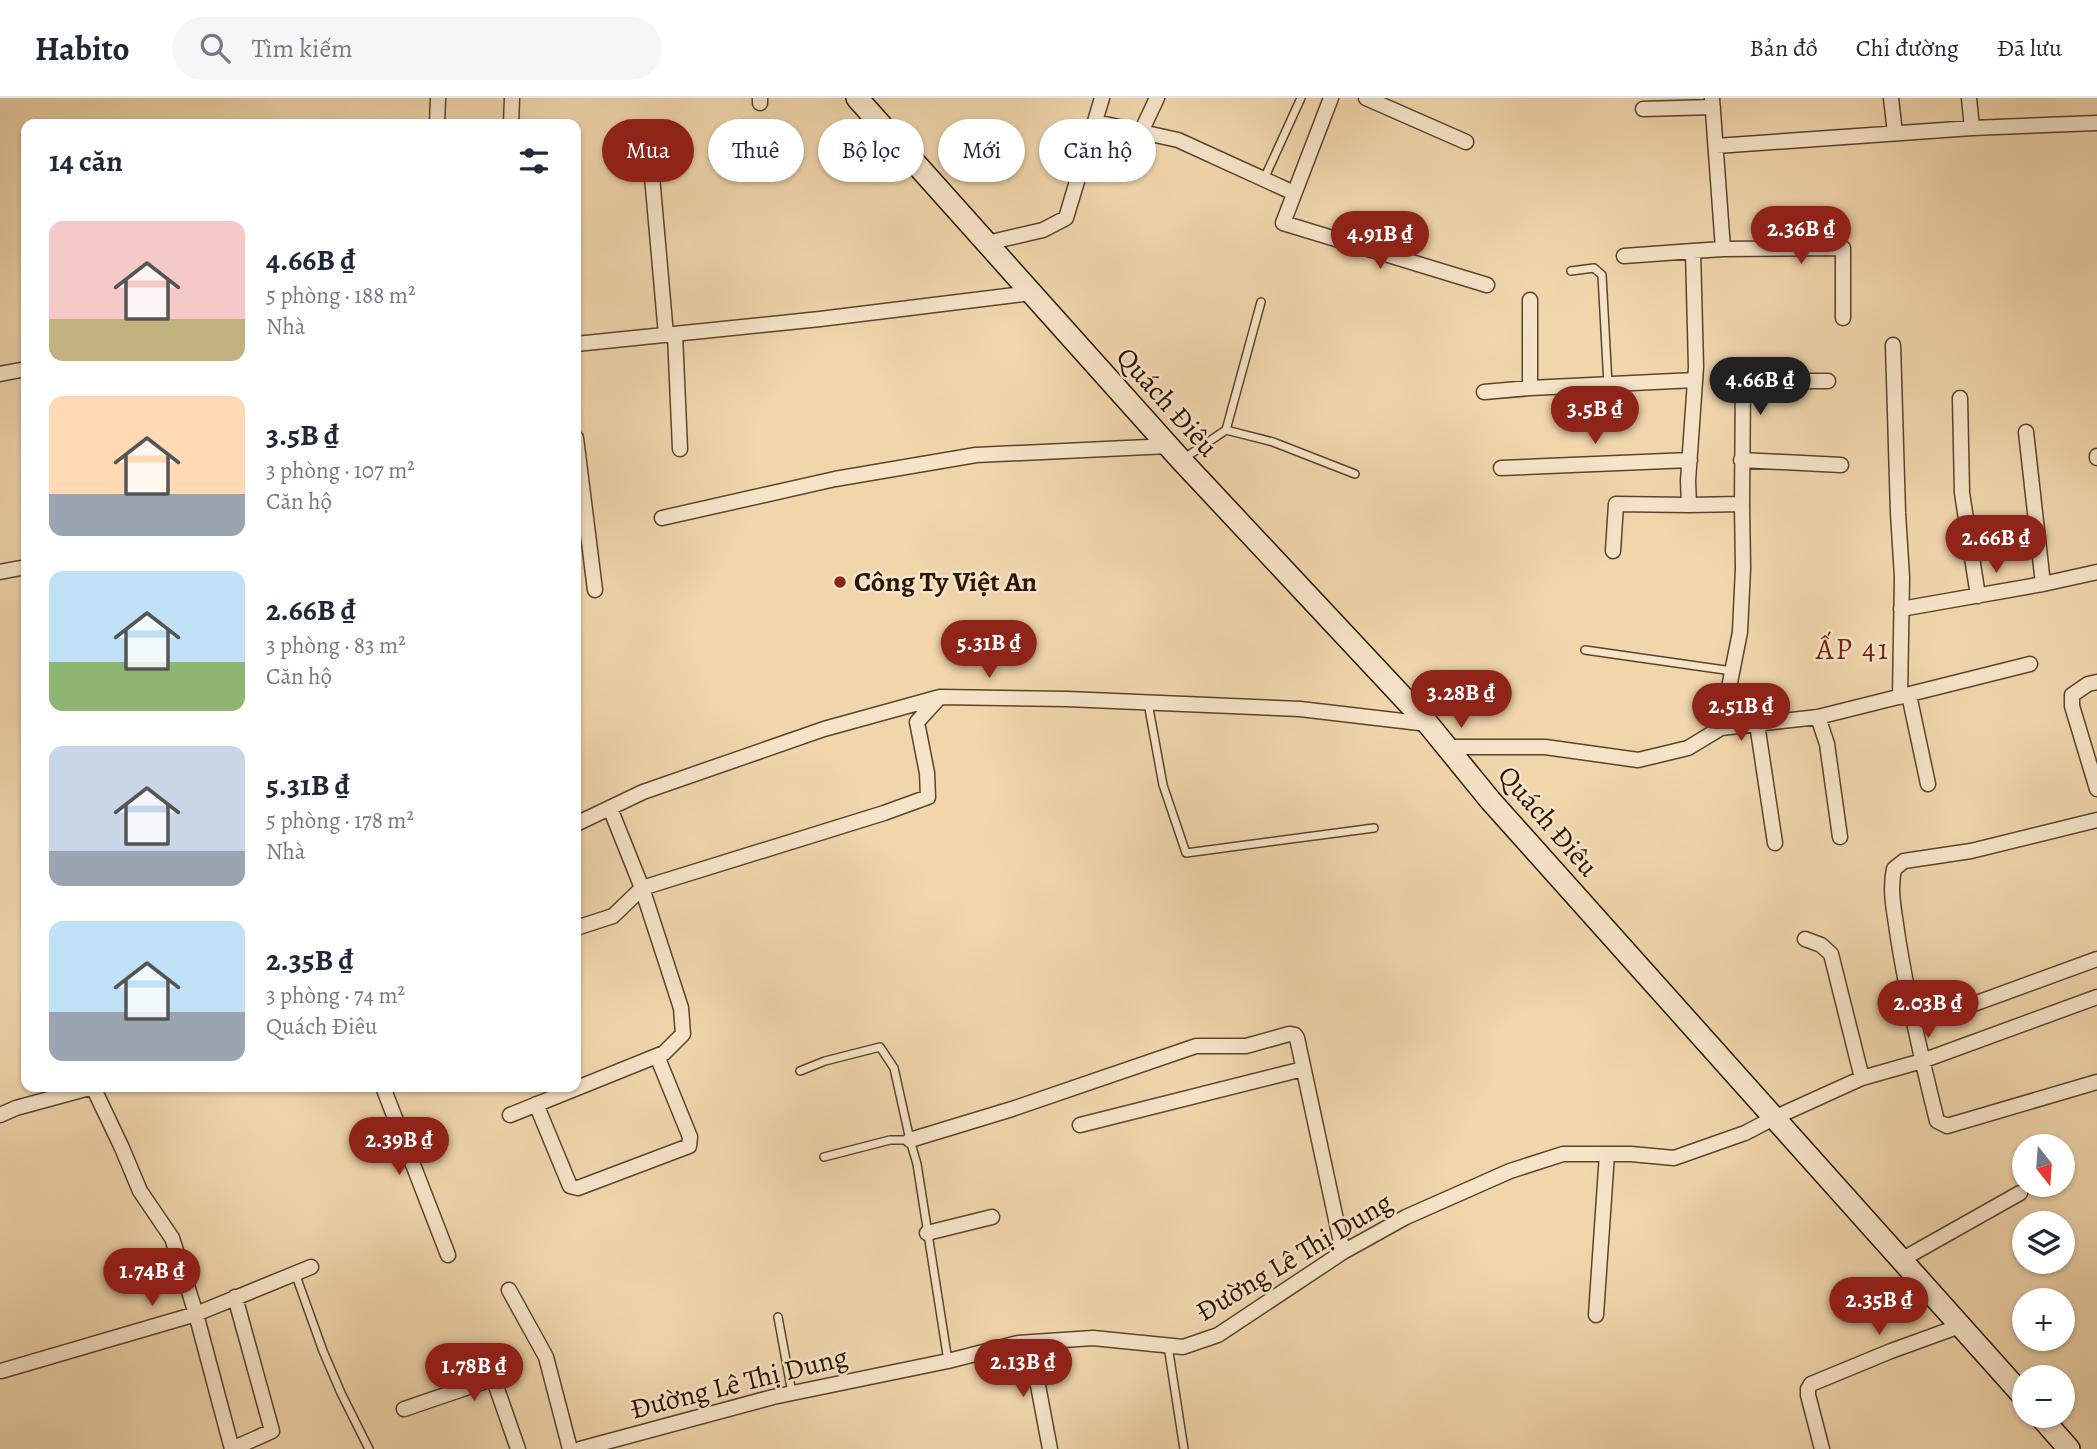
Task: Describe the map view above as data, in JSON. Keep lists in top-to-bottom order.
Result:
{
  "streets": {
    "main road": ["Quách Điêu"],
    "street": ["Đường Lê Thị Dung"]
  },
  "crossings": [
    ["Quách Điêu", "Đường Lê Thị Dung"]
  ],
  "districts": ["ẤP 41"],
  "places": ["Công Ty Việt An"],
  "north": "bottom",
  "page": {
    "header": "Habito",
    "search": "Tìm kiếm",
    "nav": ["Bản đồ", "Chỉ đường", "Đã lưu"],
    "chip": [
      "Mua",
      "Thuê",
      "Bộ lọc",
      "Mới",
      "Căn hộ"
    ],
    "heading": "14 căn",
    "list": [
      {
        "name": "4.66B ₫",
        "note": "5 phòng · 188 m² · Nhà"
      },
      {
        "name": "3.5B ₫",
        "note": "3 phòng · 107 m² · Căn hộ"
      },
      {
        "name": "2.66B ₫",
        "note": "3 phòng · 83 m² · Căn hộ"
      },
      {
        "name": "5.31B ₫",
        "note": "5 phòng · 178 m² · Nhà"
      },
      {
        "name": "2.35B ₫",
        "note": "3 phòng · 74 m² · Quách Điêu"
      }
    ],
    "price": [
      "2.36B ₫",
      "4.91B ₫",
      "4.66B ₫",
      "3.5B ₫",
      "2.66B ₫",
      "5.31B ₫",
      "3.28B ₫",
      "2.51B ₫",
      "2.03B ₫",
      "2.39B ₫",
      "1.74B ₫",
      "2.35B ₫",
      "2.13B ₫",
      "1.78B ₫"
    ],
    "map_buttons": ["+", "−"]
  }
}
